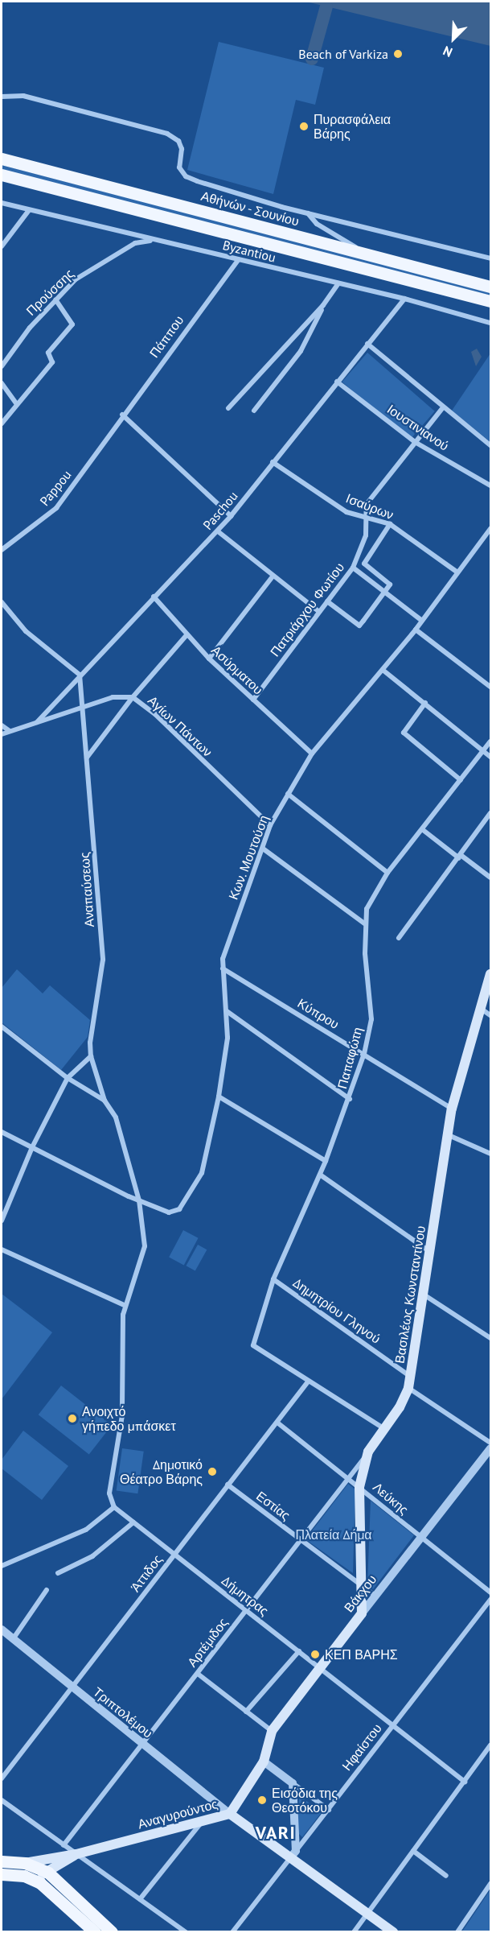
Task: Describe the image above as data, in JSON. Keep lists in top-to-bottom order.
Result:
{
  "streets": {
    "main road": [
      "Αθήνών - Σουνίου",
      "Βασιλέως Κωνσταντίνου",
      "Βάκχου",
      "Αναγυρούντος"
    ],
    "street": [
      "Byzantiou",
      "Προύσσης",
      "Πάππου",
      "Ιουστινιανού",
      "Ισαύρων",
      "Paschou",
      "Πατριάρχου Φωτίου",
      "Ασύρματου",
      "Αγίων Πάντων",
      "Κων. Μουτούση",
      "Αναπαύσεως",
      "Κύπρου",
      "Παπαφώτη",
      "Δημητρίου Γληνού",
      "Λεύκης",
      "Εστίας",
      "Άττιδος",
      "Δήμητρας",
      "Αρτέμιδος",
      "Τριπτολέμου",
      "Ηφαίστου"
    ]
  },
  "crossings": [
    ["Byzantiou", "Προύσσης"],
    ["Byzantiou", "Πάππου"],
    ["Byzantiou", "Paschou"],
    ["Ιουστινιανού", "Paschou"],
    ["Ιουστινιανού", "Πατριάρχου Φωτίου"],
    ["Ισαύρων", "Paschou"],
    ["Ισαύρων", "Πατριάρχου Φωτίου"],
    ["Ισαύρων", "Κων. Μουτούση"],
    ["Paschou", "Ασύρματου"],
    ["Paschou", "Αγίων Πάντων"],
    ["Paschou", "Αναπαύσεως"],
    ["Πατριάρχου Φωτίου", "Ασύρματου"],
    ["Ασύρματου", "Κων. Μουτούση"],
    ["Αγίων Πάντων", "Κων. Μουτούση"],
    ["Αγίων Πάντων", "Αναπαύσεως"],
    ["Κων. Μουτούση", "Αναπαύσεως"],
    ["Κων. Μουτούση", "Κύπρου"],
    ["Αναπαύσεως", "Δήμητρας"],
    ["Κύπρου", "Παπαφώτη"],
    ["Κύπρου", "Βασιλέως Κωνσταντίνου"],
    ["Παπαφώτη", "Δημητρίου Γληνού"],
    ["Παπαφώτη", "Άττιδος"],
    ["Βασιλέως Κωνσταντίνου", "Δημητρίου Γληνού"],
    ["Βασιλέως Κωνσταντίνου", "Λεύκης"],
    ["Βασιλέως Κωνσταντίνου", "Εστίας"],
    ["Βασιλέως Κωνσταντίνου", "Βάκχου"],
    ["Βασιλέως Κωνσταντίνου", "Αρτέμιδος"],
    ["Λεύκης", "Άττιδος"],
    ["Λεύκης", "Βάκχου"],
    ["Λεύκης", "Αρτέμιδος"],
    ["Εστίας", "Άττιδος"],
    ["Εστίας", "Βάκχου"],
    ["Εστίας", "Αρτέμιδος"],
    ["Άττιδος", "Δήμητρας"],
    ["Άττιδος", "Τριπτολέμου"],
    ["Βάκχου", "Δήμητρας"],
    ["Δήμητρας", "Αρτέμιδος"],
    ["Δήμητρας", "Ηφαίστου"],
    ["Αρτέμιδος", "Τριπτολέμου"],
    ["Τριπτολέμου", "Αναγυρούντος"],
    ["Ηφαίστου", "Αναγυρούντος"]
  ],
  "districts": ["VARI"],
  "parks": ["Πλατεία Δήμα"],
  "places": [
    "Beach of Varkiza",
    "Πυρασφάλεια Βάρης",
    "Ανοιχτό γήπεδο μπάσκετ",
    "Δημοτικό Θέατρο Βάρης",
    "ΚΕΠ ΒΑΡΗΣ",
    "Εισόδια της Θεοτόκου"
  ],
  "north": "bottom left"
}
